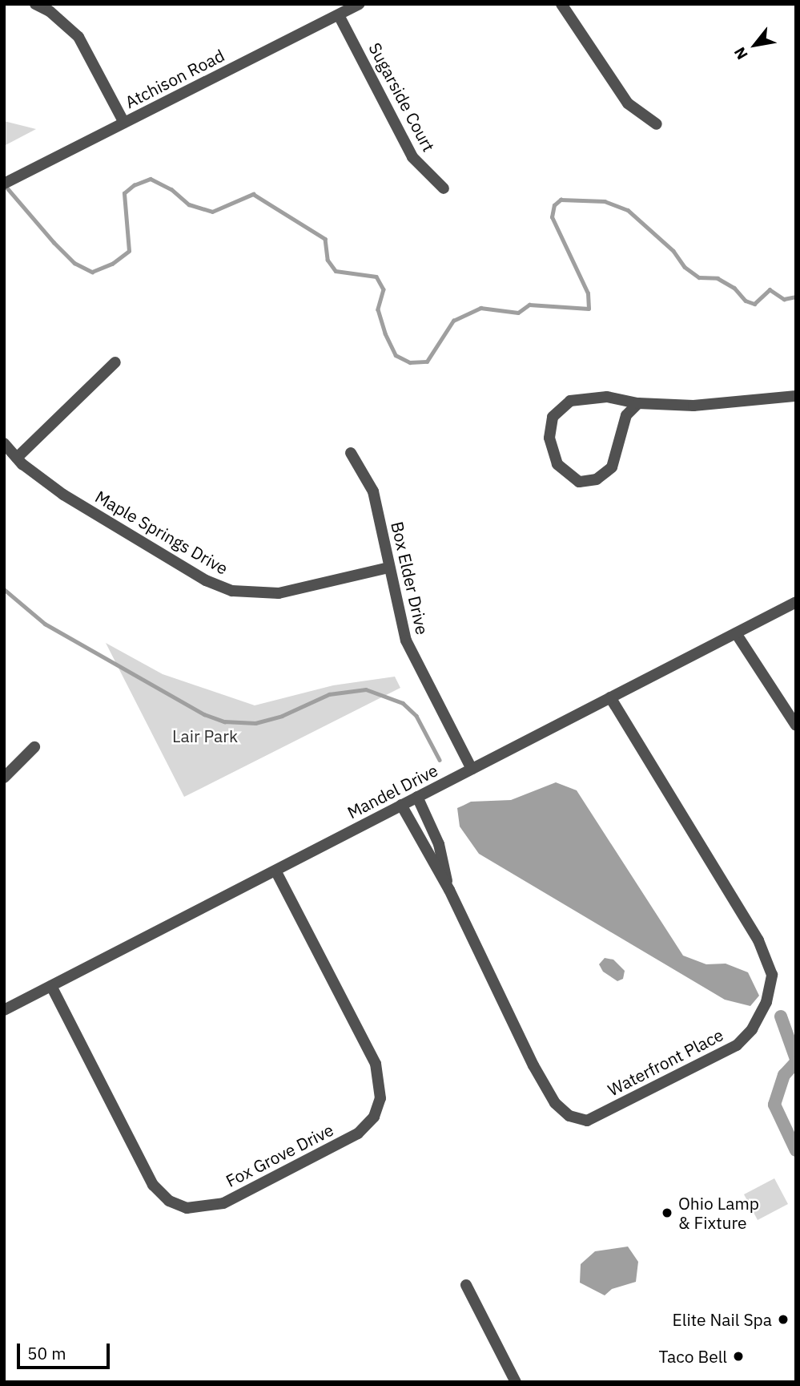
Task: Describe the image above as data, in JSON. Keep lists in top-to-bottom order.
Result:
{
  "streets": {
    "street": [
      "Atchison Road",
      "Sugarside Court",
      "Maple Springs Drive",
      "Box Elder Drive",
      "Mandel Drive",
      "Waterfront Place",
      "Fox Grove Drive"
    ]
  },
  "crossings": [
    ["Atchison Road", "Sugarside Court"],
    ["Maple Springs Drive", "Box Elder Drive"],
    ["Box Elder Drive", "Mandel Drive"],
    ["Mandel Drive", "Waterfront Place"],
    ["Mandel Drive", "Fox Grove Drive"]
  ],
  "parks": ["Lair Park"],
  "places": ["Ohio Lamp & Fixture", "Elite Nail Spa", "Taco Bell"],
  "scale_bar": "50 m",
  "north": "bottom left"
}
